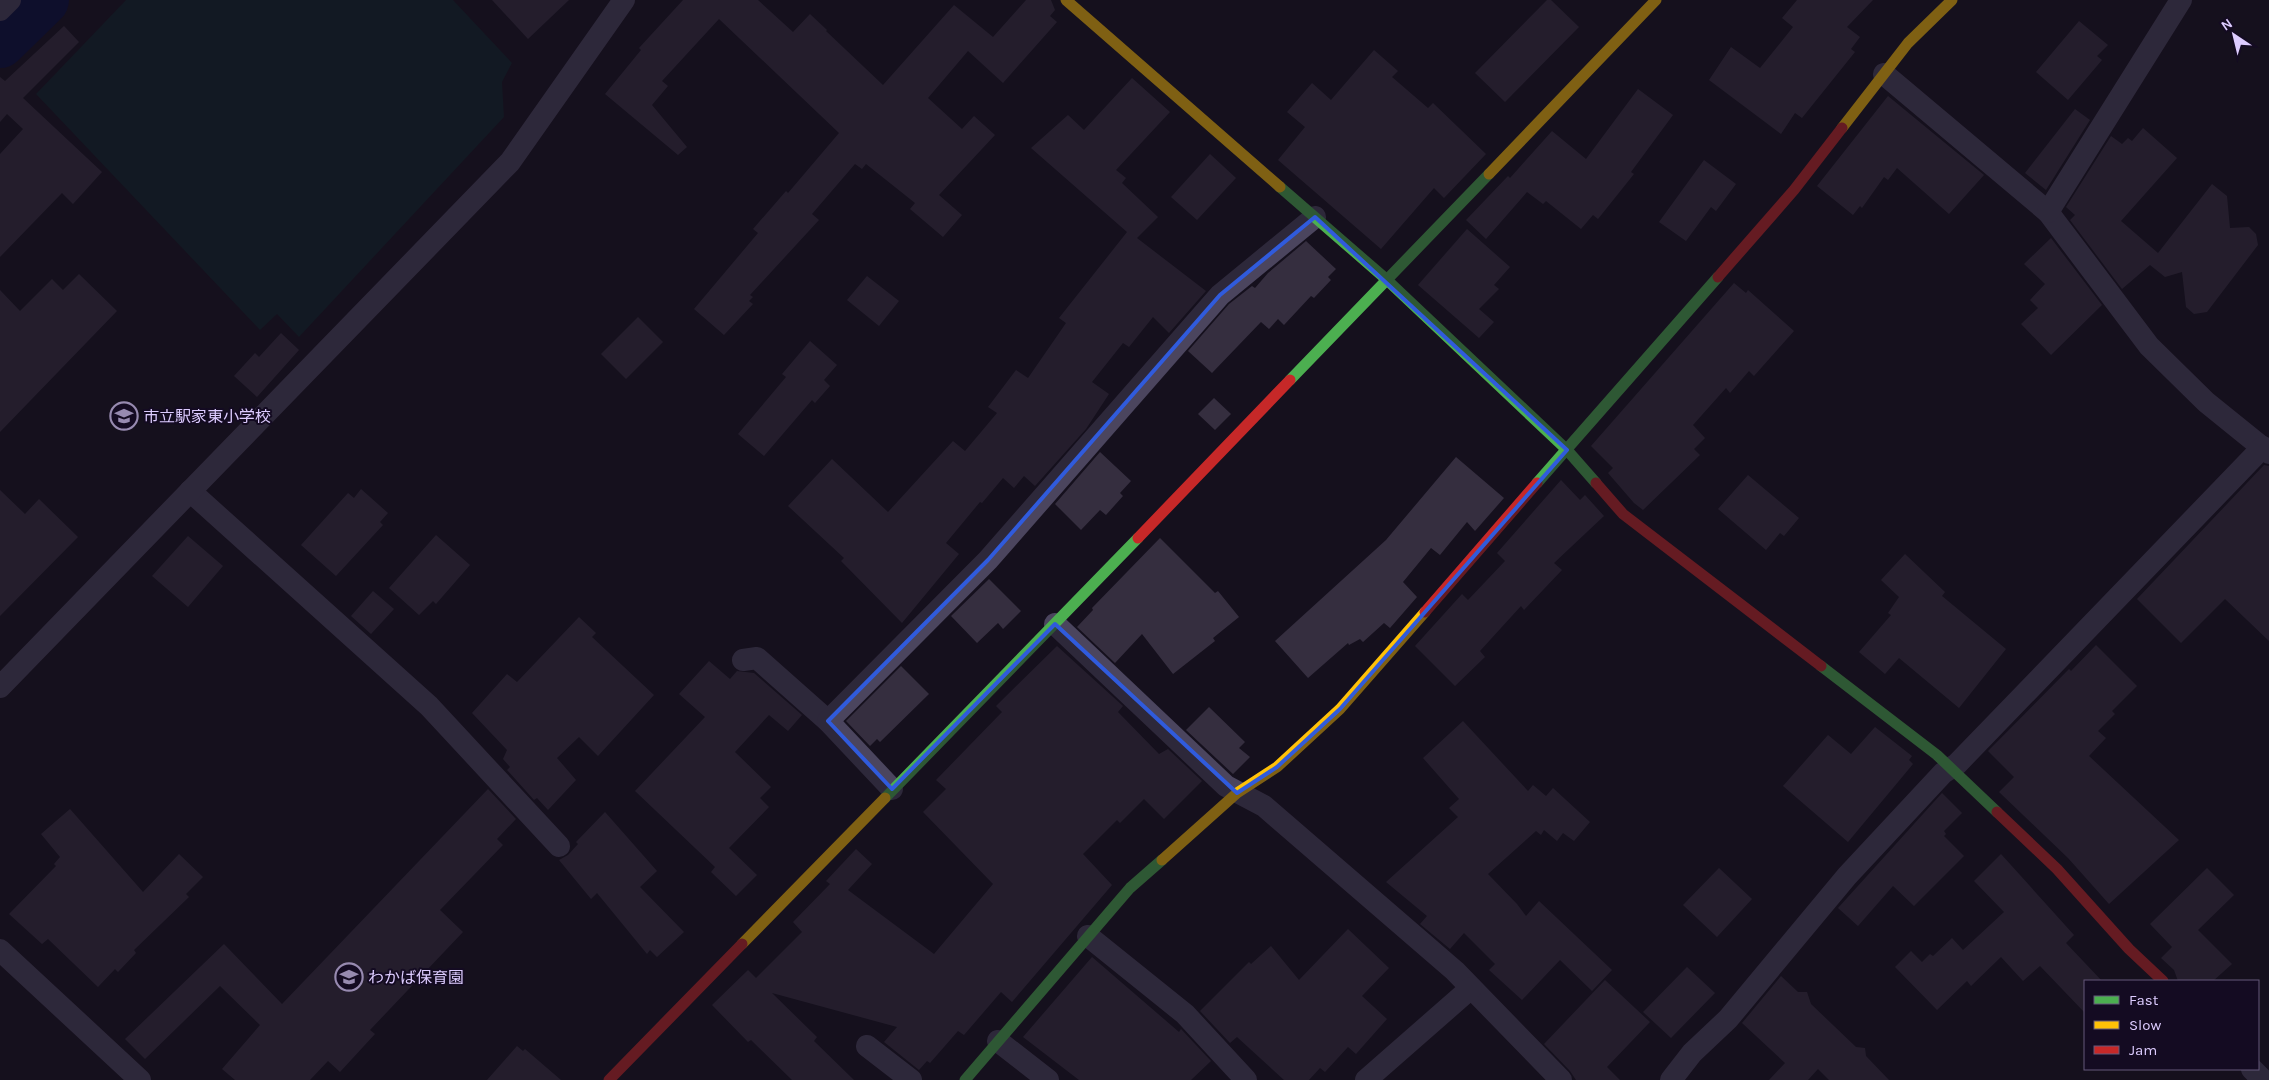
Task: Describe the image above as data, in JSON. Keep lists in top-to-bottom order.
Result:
{
  "places": {
    "school or university": ["市立駅家東小学校", "わかば保育園"]
  },
  "legend": ["Fast", "Slow", "Jam"],
  "north": "top left"
}
